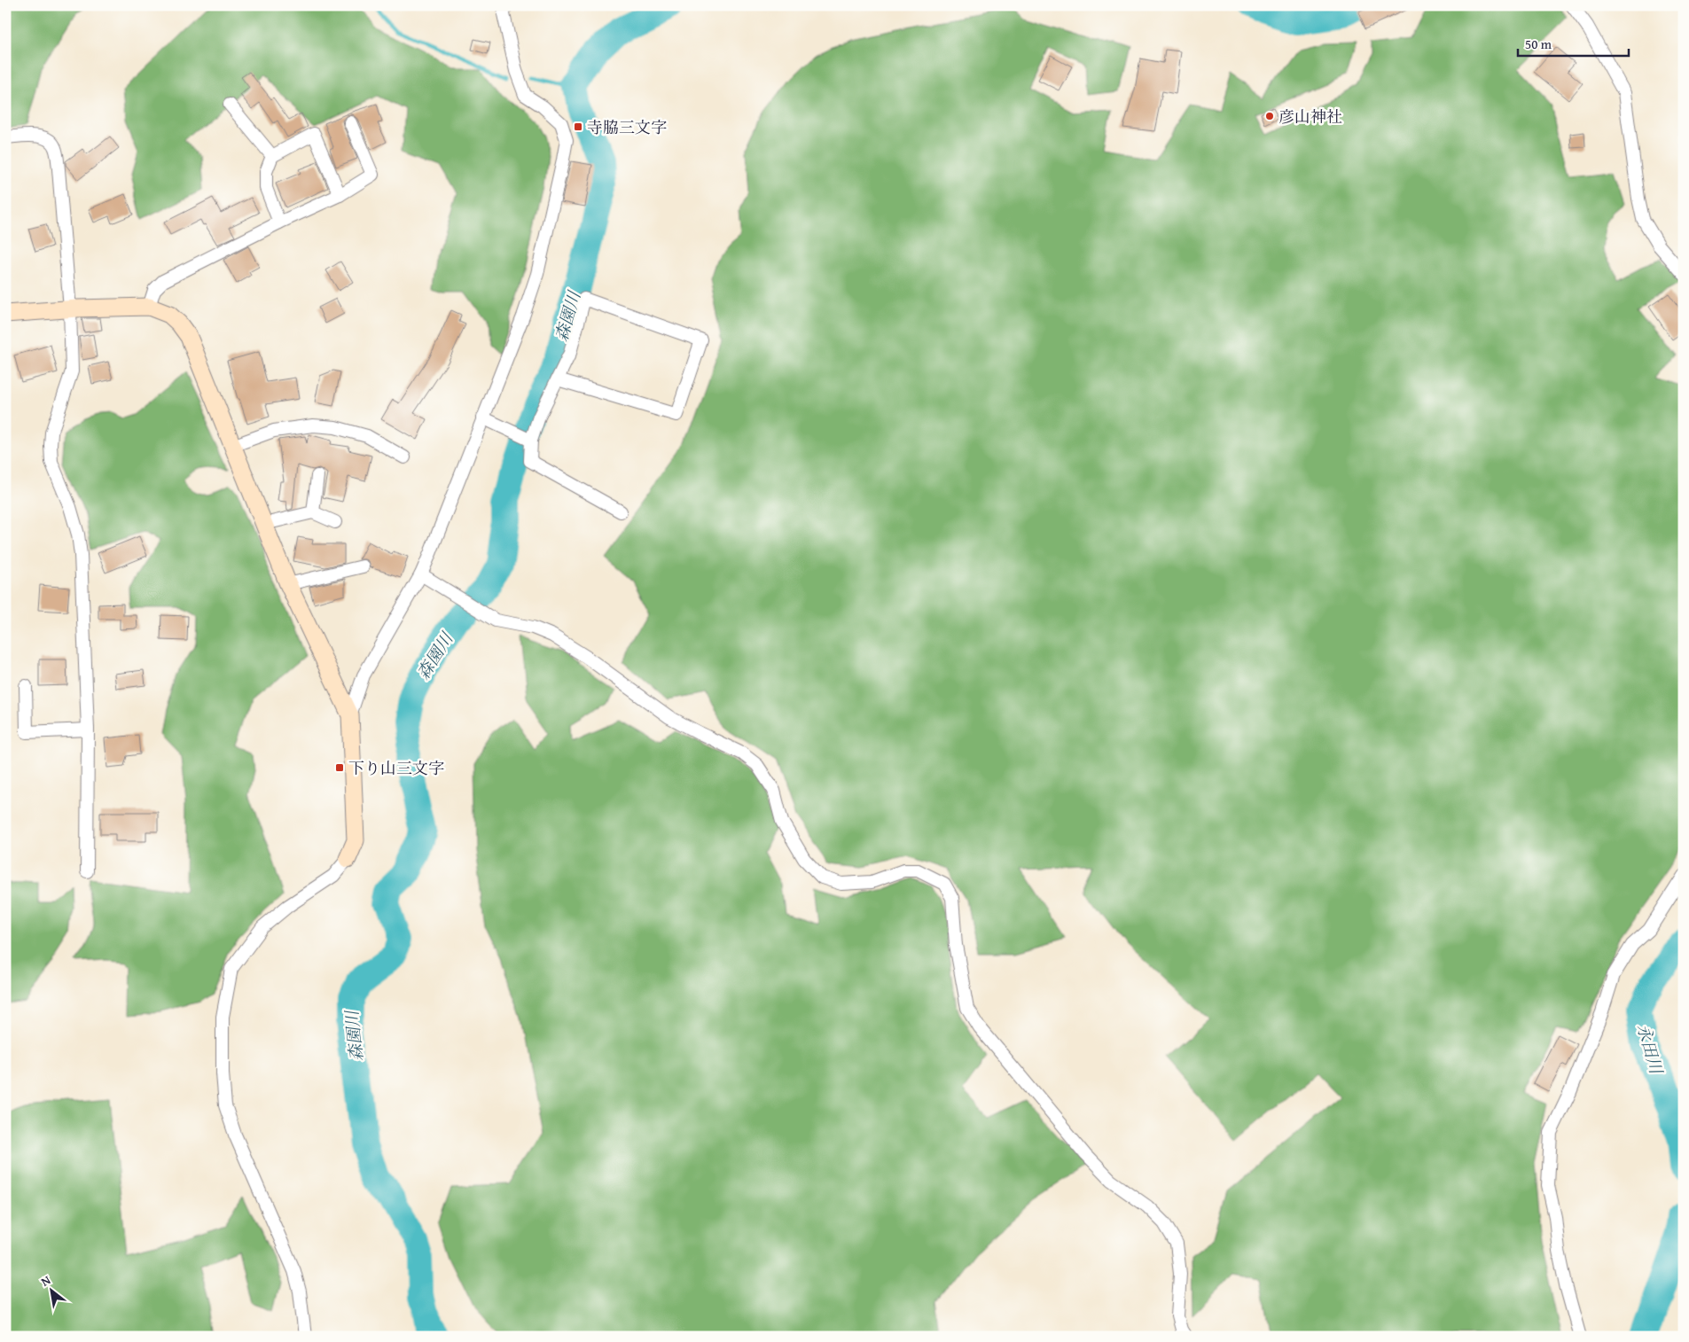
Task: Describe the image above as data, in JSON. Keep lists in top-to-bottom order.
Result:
{
  "water": ["森園川", "永田川"],
  "places": {
    "other": ["彦山神社"],
    "transit": ["寺脇三文字", "下り山三文字"]
  },
  "scale_bar": "50 m",
  "north": "top left"
}
